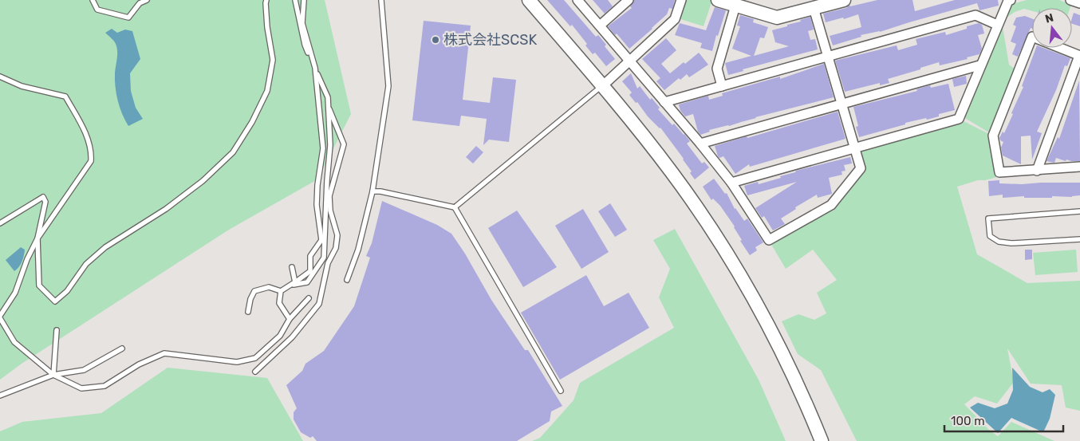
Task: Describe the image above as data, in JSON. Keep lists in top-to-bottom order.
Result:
{
  "places": ["株式会社SCSK"],
  "scale_bar": "100 m",
  "north": "top"
}
